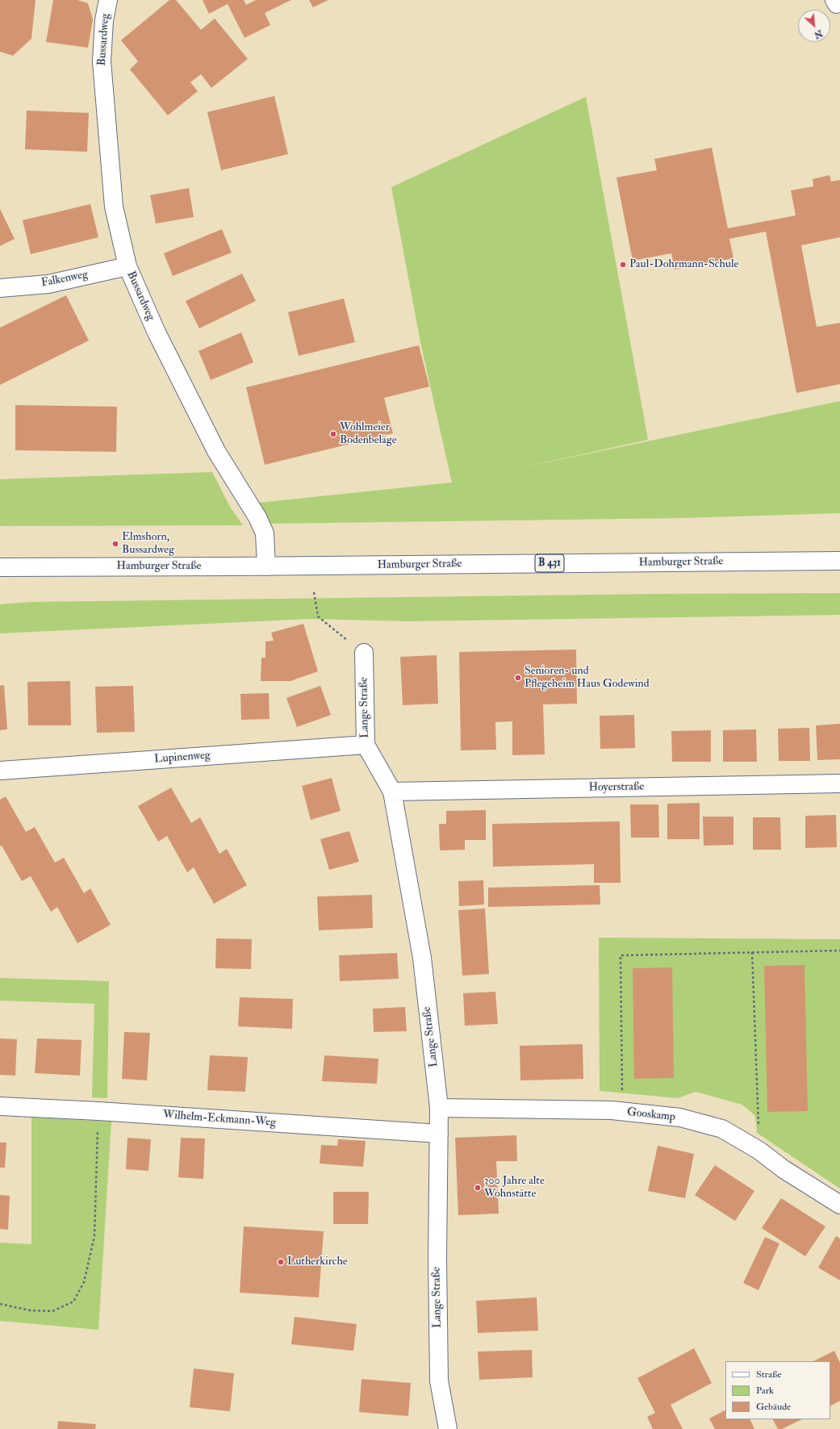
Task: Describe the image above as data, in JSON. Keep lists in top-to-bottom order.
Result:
{
  "streets": {
    "street": [
      "Bussardweg",
      "Falkenweg",
      "Hamburger Straße",
      "B 431",
      "Lange Straße",
      "Lupinenweg",
      "Hoyerstraße",
      "Gooskamp",
      "Wilhelm-Eckmann-Weg"
    ]
  },
  "crossings": [
    ["Bussardweg", "Falkenweg"],
    ["Bussardweg", "Hamburger Straße"],
    ["Lange Straße", "Lupinenweg"],
    ["Lange Straße", "Hoyerstraße"],
    ["Lange Straße", "Gooskamp"],
    ["Lange Straße", "Wilhelm-Eckmann-Weg"]
  ],
  "places": [
    "Paul-Dohrmann-Schule",
    "Wohlmeier Bodenbeläge",
    "Elmshorn, Bussardweg",
    "Senioren- und Pflegeheim Haus Godewind",
    "300 Jahre alte Wohnstätte",
    "Lutherkirche"
  ],
  "legend": ["Straße", "Park", "Gebäude"],
  "north": "bottom right"
}
